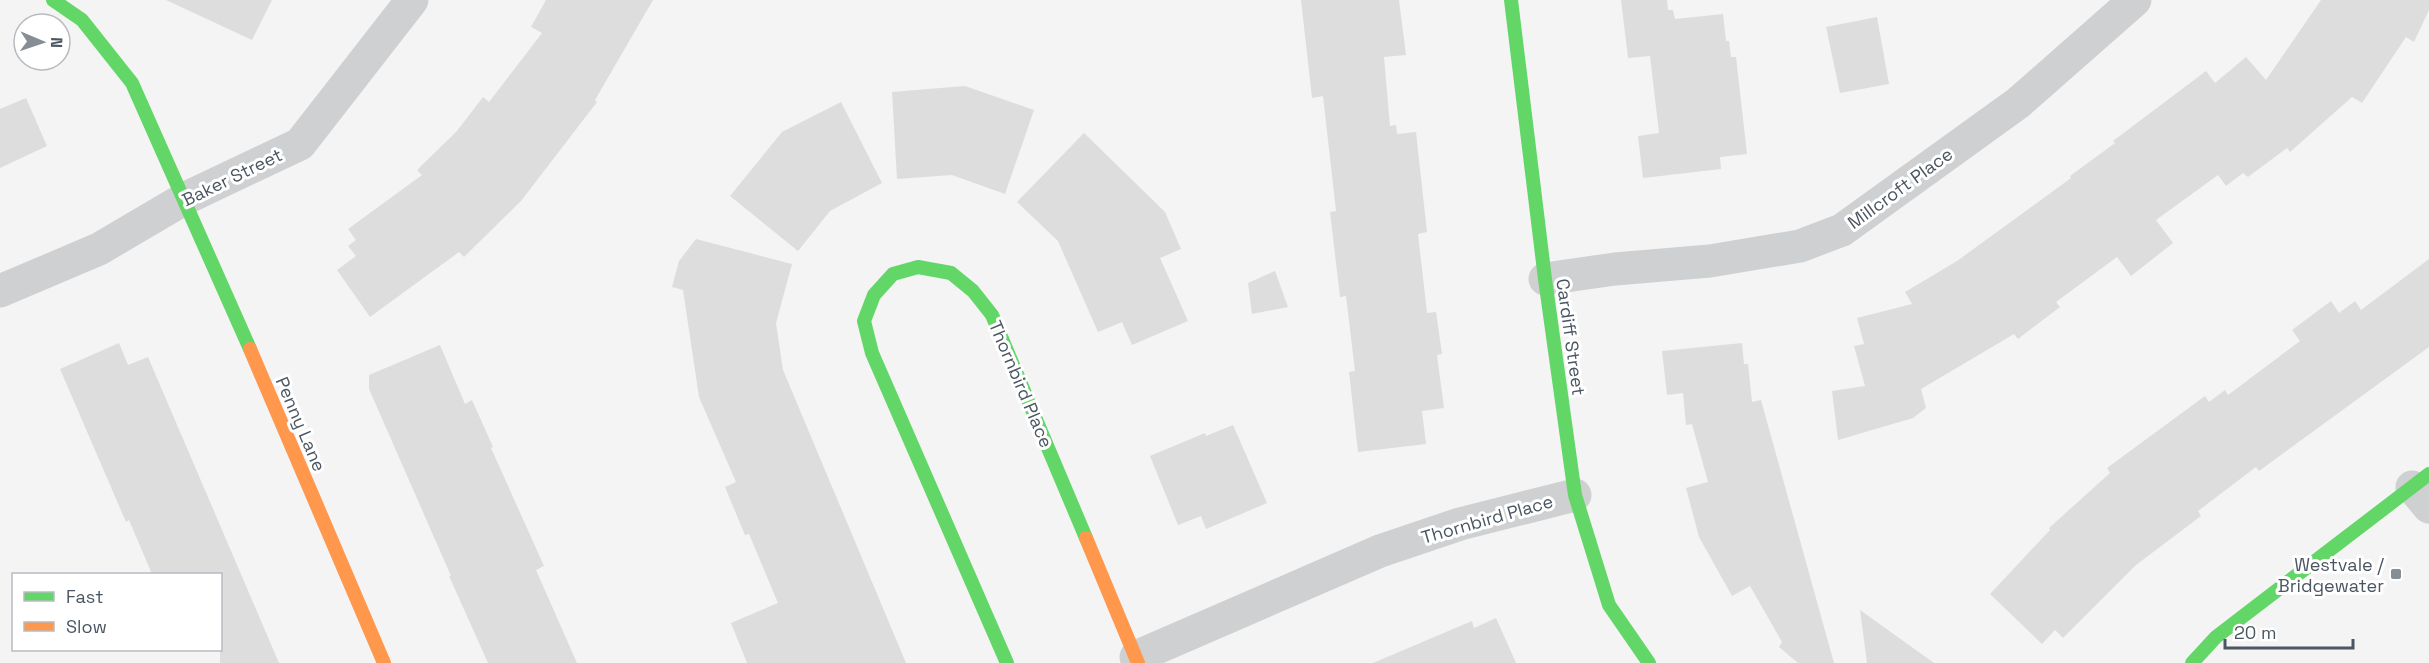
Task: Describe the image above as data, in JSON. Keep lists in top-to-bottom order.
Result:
{
  "streets": {
    "street": [
      "Baker Street",
      "Millcroft Place",
      "Cardiff Street",
      "Thornbird Place",
      "Penny Lane"
    ]
  },
  "crossings": [
    ["Baker Street", "Penny Lane"],
    ["Millcroft Place", "Cardiff Street"],
    ["Cardiff Street", "Thornbird Place"]
  ],
  "places": {
    "transit": ["Westvale / Bridgewater"]
  },
  "legend": ["Fast", "Slow"],
  "scale_bar": "20 m",
  "north": "right"
}
